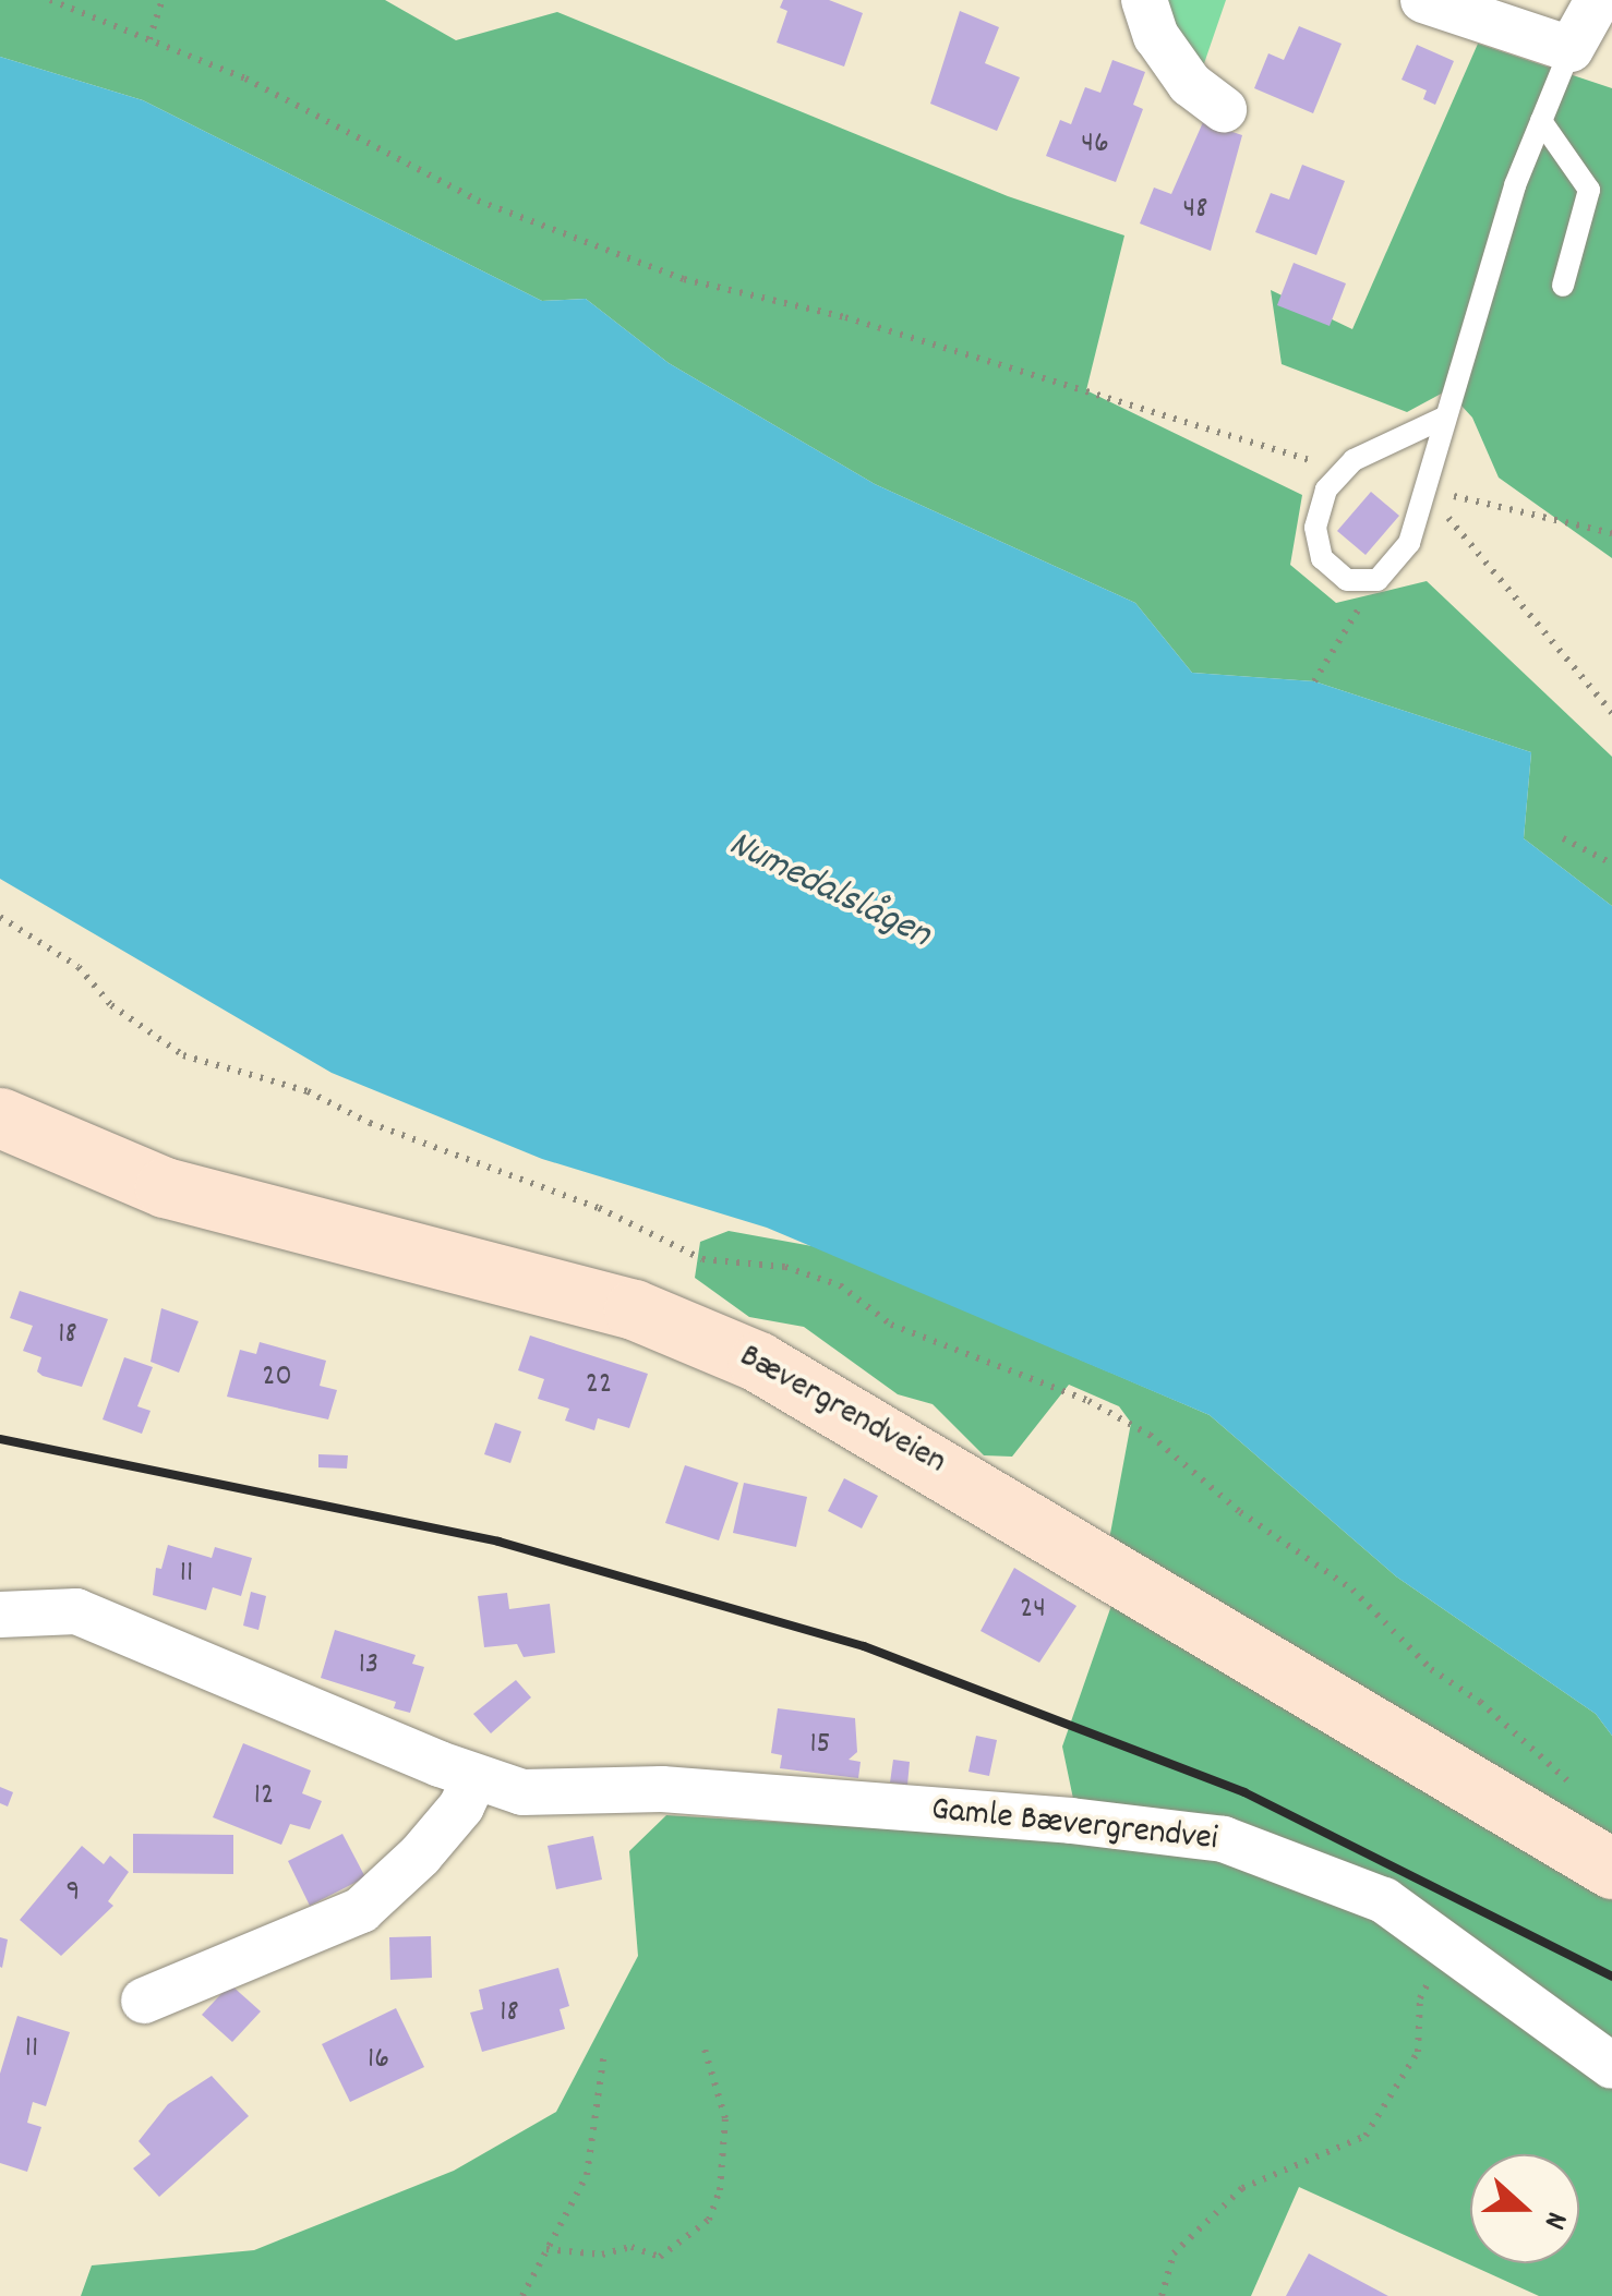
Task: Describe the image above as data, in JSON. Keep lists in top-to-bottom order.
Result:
{
  "streets": {
    "main road": ["Bævergrendveien"],
    "street": ["Gamle Bævergrendvei"]
  },
  "water": ["Numedalslågen"],
  "house_numbers": [
    "46",
    "48",
    "18",
    "20",
    "22",
    "11",
    "24",
    "13",
    "15",
    "12",
    "9",
    "18",
    "11",
    "16"
  ],
  "north": "right"
}
